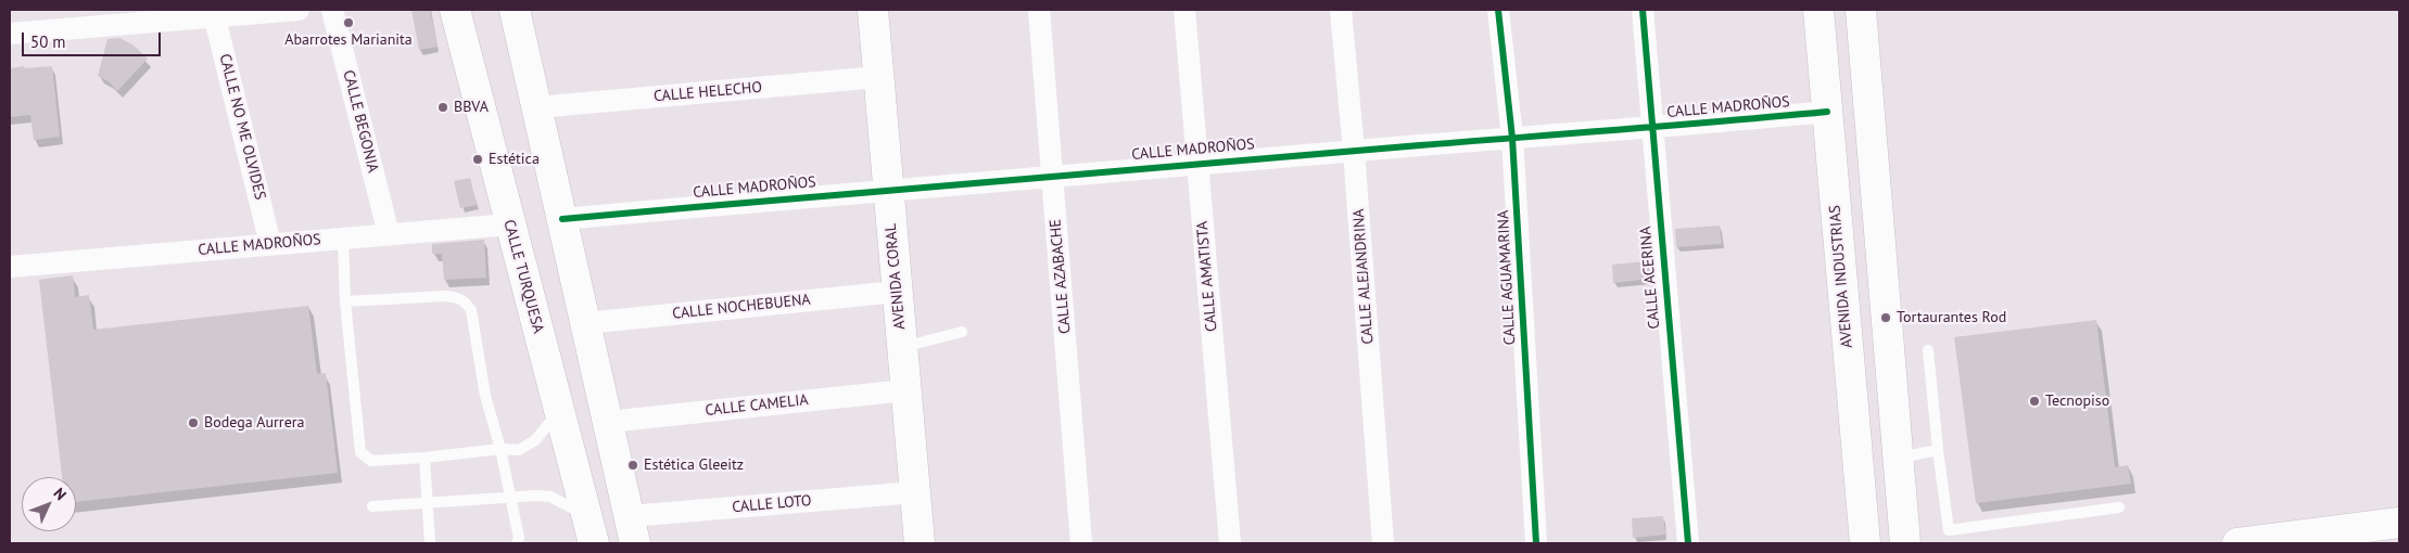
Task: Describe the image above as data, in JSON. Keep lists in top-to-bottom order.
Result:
{
  "streets": {
    "main road": ["CALLE TURQUESA", "AVENIDA CORAL", "AVENIDA INDUSTRIAS"],
    "street": [
      "CALLE HELECHO",
      "CALLE MADROÑOS",
      "CALLE BEGONIA",
      "CALLE NO ME OLVIDES",
      "CALLE AZABACHE",
      "CALLE AMATISTA",
      "CALLE ALEJANDRINA",
      "CALLE AGUAMARINA",
      "CALLE ACERINA",
      "CALLE NOCHEBUENA",
      "CALLE CAMELIA",
      "CALLE LOTO"
    ]
  },
  "crossings": [
    ["CALLE HELECHO", "AVENIDA CORAL"],
    ["CALLE MADROÑOS", "CALLE BEGONIA"],
    ["CALLE MADROÑOS", "CALLE NO ME OLVIDES"],
    ["CALLE MADROÑOS", "CALLE TURQUESA"],
    ["CALLE MADROÑOS", "AVENIDA CORAL"],
    ["CALLE MADROÑOS", "CALLE AZABACHE"],
    ["CALLE MADROÑOS", "CALLE AMATISTA"],
    ["CALLE MADROÑOS", "CALLE ALEJANDRINA"],
    ["CALLE MADROÑOS", "AVENIDA INDUSTRIAS"],
    ["CALLE MADROÑOS", "CALLE AGUAMARINA"],
    ["CALLE MADROÑOS", "CALLE ACERINA"],
    ["AVENIDA CORAL", "CALLE NOCHEBUENA"],
    ["AVENIDA CORAL", "CALLE CAMELIA"],
    ["AVENIDA CORAL", "CALLE LOTO"]
  ],
  "places": [
    "Abarrotes Marianita",
    "BBVA",
    "Estética",
    "Tortaurantes Rod",
    "Tecnopiso",
    "Bodega Aurrera",
    "Estética Gleeitz"
  ],
  "scale_bar": "50 m",
  "north": "top right"
}
